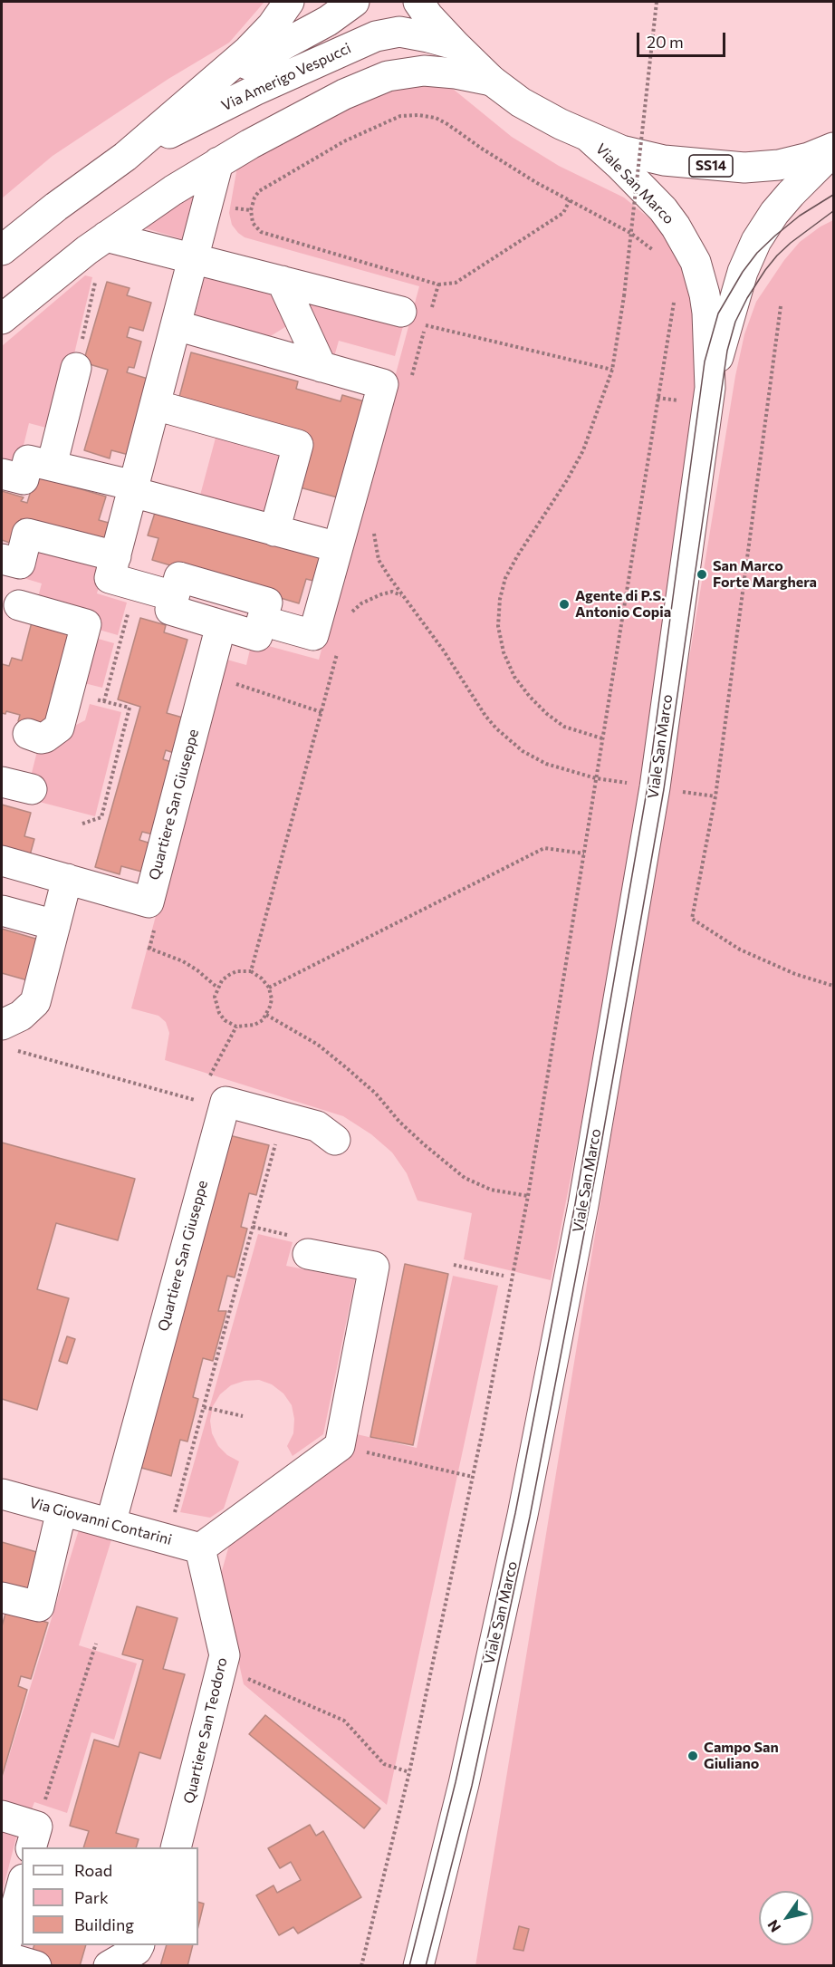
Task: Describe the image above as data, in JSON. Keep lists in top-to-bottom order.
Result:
{
  "streets": {
    "street": [
      "Via Amerigo Vespucci",
      "SS14",
      "Viale San Marco",
      "Quartiere San Giuseppe",
      "Via Giovanni Contarini",
      "Quartiere San Teodoro"
    ]
  },
  "crossings": [
    ["Via Amerigo Vespucci", "SS14"],
    ["SS14", "Viale San Marco"],
    ["Quartiere San Giuseppe", "Via Giovanni Contarini"],
    ["Via Giovanni Contarini", "Quartiere San Teodoro"]
  ],
  "places": ["San Marco Forte Marghera", "Agente di P.S. Antonio Copia", "Campo San Giuliano"],
  "legend": ["Road", "Park", "Building"],
  "scale_bar": "20 m",
  "north": "bottom left"
}
